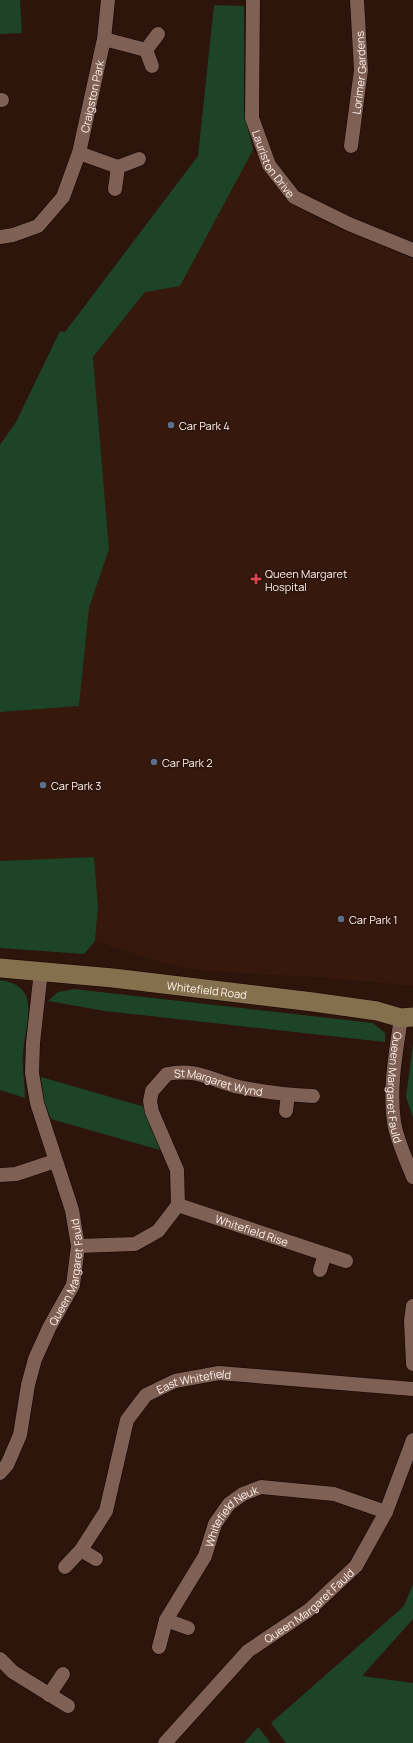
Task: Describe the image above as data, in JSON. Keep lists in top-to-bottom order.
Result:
{
  "streets": {
    "main road": ["Whitefield Road"],
    "street": [
      "Lorimer Gardens",
      "Craigston Park",
      "Lauriston Drive",
      "St Margaret Wynd",
      "Queen Margaret Fauld",
      "Whitefield Rise",
      "East Whitefield",
      "Whitefield Neuk"
    ]
  },
  "crossings": [
    ["Whitefield Road", "Queen Margaret Fauld"],
    ["St Margaret Wynd", "Whitefield Rise"],
    ["Queen Margaret Fauld", "Whitefield Neuk"]
  ],
  "places": {
    "other": [
      "Car Park 4",
      "Car Park 2",
      "Car Park 3",
      "Car Park 1"
    ],
    "health": ["Queen Margaret Hospital"]
  }
}
